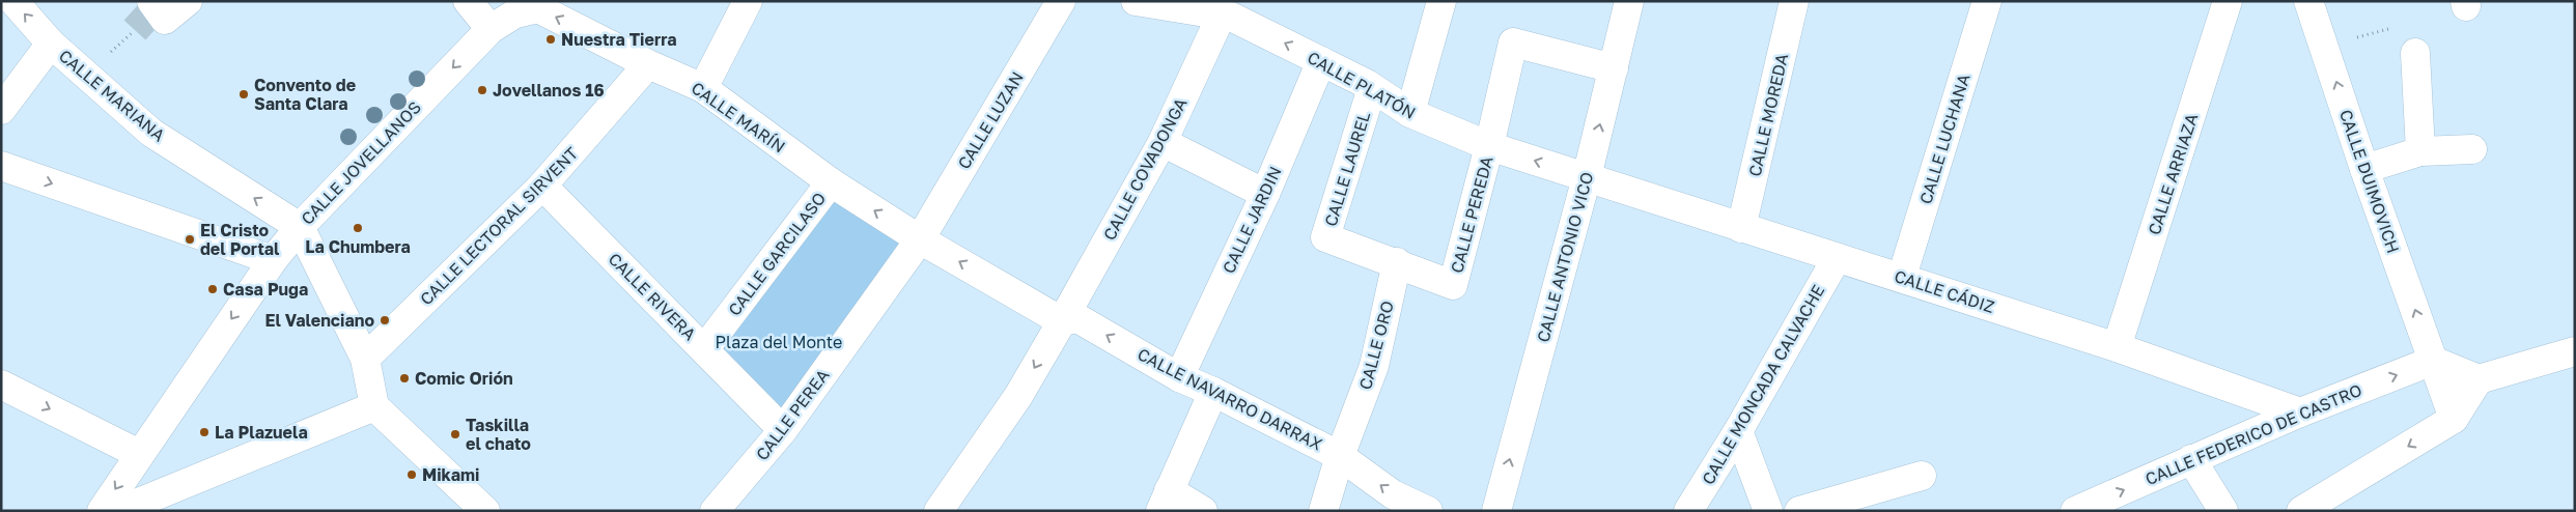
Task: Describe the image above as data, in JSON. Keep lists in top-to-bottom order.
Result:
{
  "streets": {
    "street": [
      "CALLE PLATÓN",
      "CALLE MARIANA",
      "CALLE MOREDA",
      "CALLE MARÍN",
      "CALLE LUZAN",
      "CALLE LUCHANA",
      "CALLE JOVELLANOS",
      "CALLE COVADONGA",
      "CALLE LAUREL",
      "CALLE ARRIAZA",
      "CALLE DUIMOVICH",
      "CALLE PEREDA",
      "CALLE JARDIN",
      "CALLE LECTORAL SIRVENT",
      "CALLE GARCILASO",
      "CALLE ANTONIO VICO",
      "CALLE CÁDIZ",
      "CALLE RIVERA",
      "CALLE ORO",
      "CALLE MONCADA CALVACHE",
      "CALLE NAVARRO DARRAX",
      "CALLE PEREA",
      "CALLE FEDERICO DE CASTRO"
    ]
  },
  "crossings": [
    ["CALLE PLATÓN", "CALLE COVADONGA"],
    ["CALLE PLATÓN", "CALLE LAUREL"],
    ["CALLE PLATÓN", "CALLE PEREDA"],
    ["CALLE PLATÓN", "CALLE JARDIN"],
    ["CALLE PLATÓN", "CALLE ANTONIO VICO"],
    ["CALLE PLATÓN", "CALLE CÁDIZ"],
    ["CALLE MARIANA", "CALLE JOVELLANOS"],
    ["CALLE MOREDA", "CALLE CÁDIZ"],
    ["CALLE MARÍN", "CALLE LUZAN"],
    ["CALLE MARÍN", "CALLE JOVELLANOS"],
    ["CALLE MARÍN", "CALLE LECTORAL SIRVENT"],
    ["CALLE MARÍN", "CALLE GARCILASO"],
    ["CALLE MARÍN", "CALLE NAVARRO DARRAX"],
    ["CALLE MARÍN", "CALLE PEREA"],
    ["CALLE LUZAN", "CALLE NAVARRO DARRAX"],
    ["CALLE LUZAN", "CALLE PEREA"],
    ["CALLE LUCHANA", "CALLE CÁDIZ"],
    ["CALLE COVADONGA", "CALLE NAVARRO DARRAX"],
    ["CALLE LAUREL", "CALLE PEREDA"],
    ["CALLE LAUREL", "CALLE ORO"],
    ["CALLE ARRIAZA", "CALLE CÁDIZ"],
    ["CALLE DUIMOVICH", "CALLE FEDERICO DE CASTRO"],
    ["CALLE PEREDA", "CALLE ORO"],
    ["CALLE JARDIN", "CALLE NAVARRO DARRAX"],
    ["CALLE LECTORAL SIRVENT", "CALLE RIVERA"],
    ["CALLE GARCILASO", "CALLE RIVERA"],
    ["CALLE ANTONIO VICO", "CALLE CÁDIZ"],
    ["CALLE CÁDIZ", "CALLE MONCADA CALVACHE"],
    ["CALLE CÁDIZ", "CALLE FEDERICO DE CASTRO"],
    ["CALLE RIVERA", "CALLE PEREA"],
    ["CALLE ORO", "CALLE NAVARRO DARRAX"],
    ["CALLE NAVARRO DARRAX", "CALLE PEREA"]
  ],
  "one_way": [
    "CALLE MARÍN",
    "CALLE JOVELLANOS",
    "CALLE DUIMOVICH",
    "CALLE ANTONIO VICO",
    "CALLE NAVARRO DARRAX"
  ],
  "parks": ["Plaza del Monte"],
  "places": [
    "Nuestra Tierra",
    "Jovellanos 16",
    "Convento de Santa Clara",
    "La Chumbera",
    "El Cristo del Portal",
    "Casa Puga",
    "El Valenciano",
    "Comic Orión",
    "La Plazuela",
    "Taskilla el chato",
    "Mikami"
  ]
}
